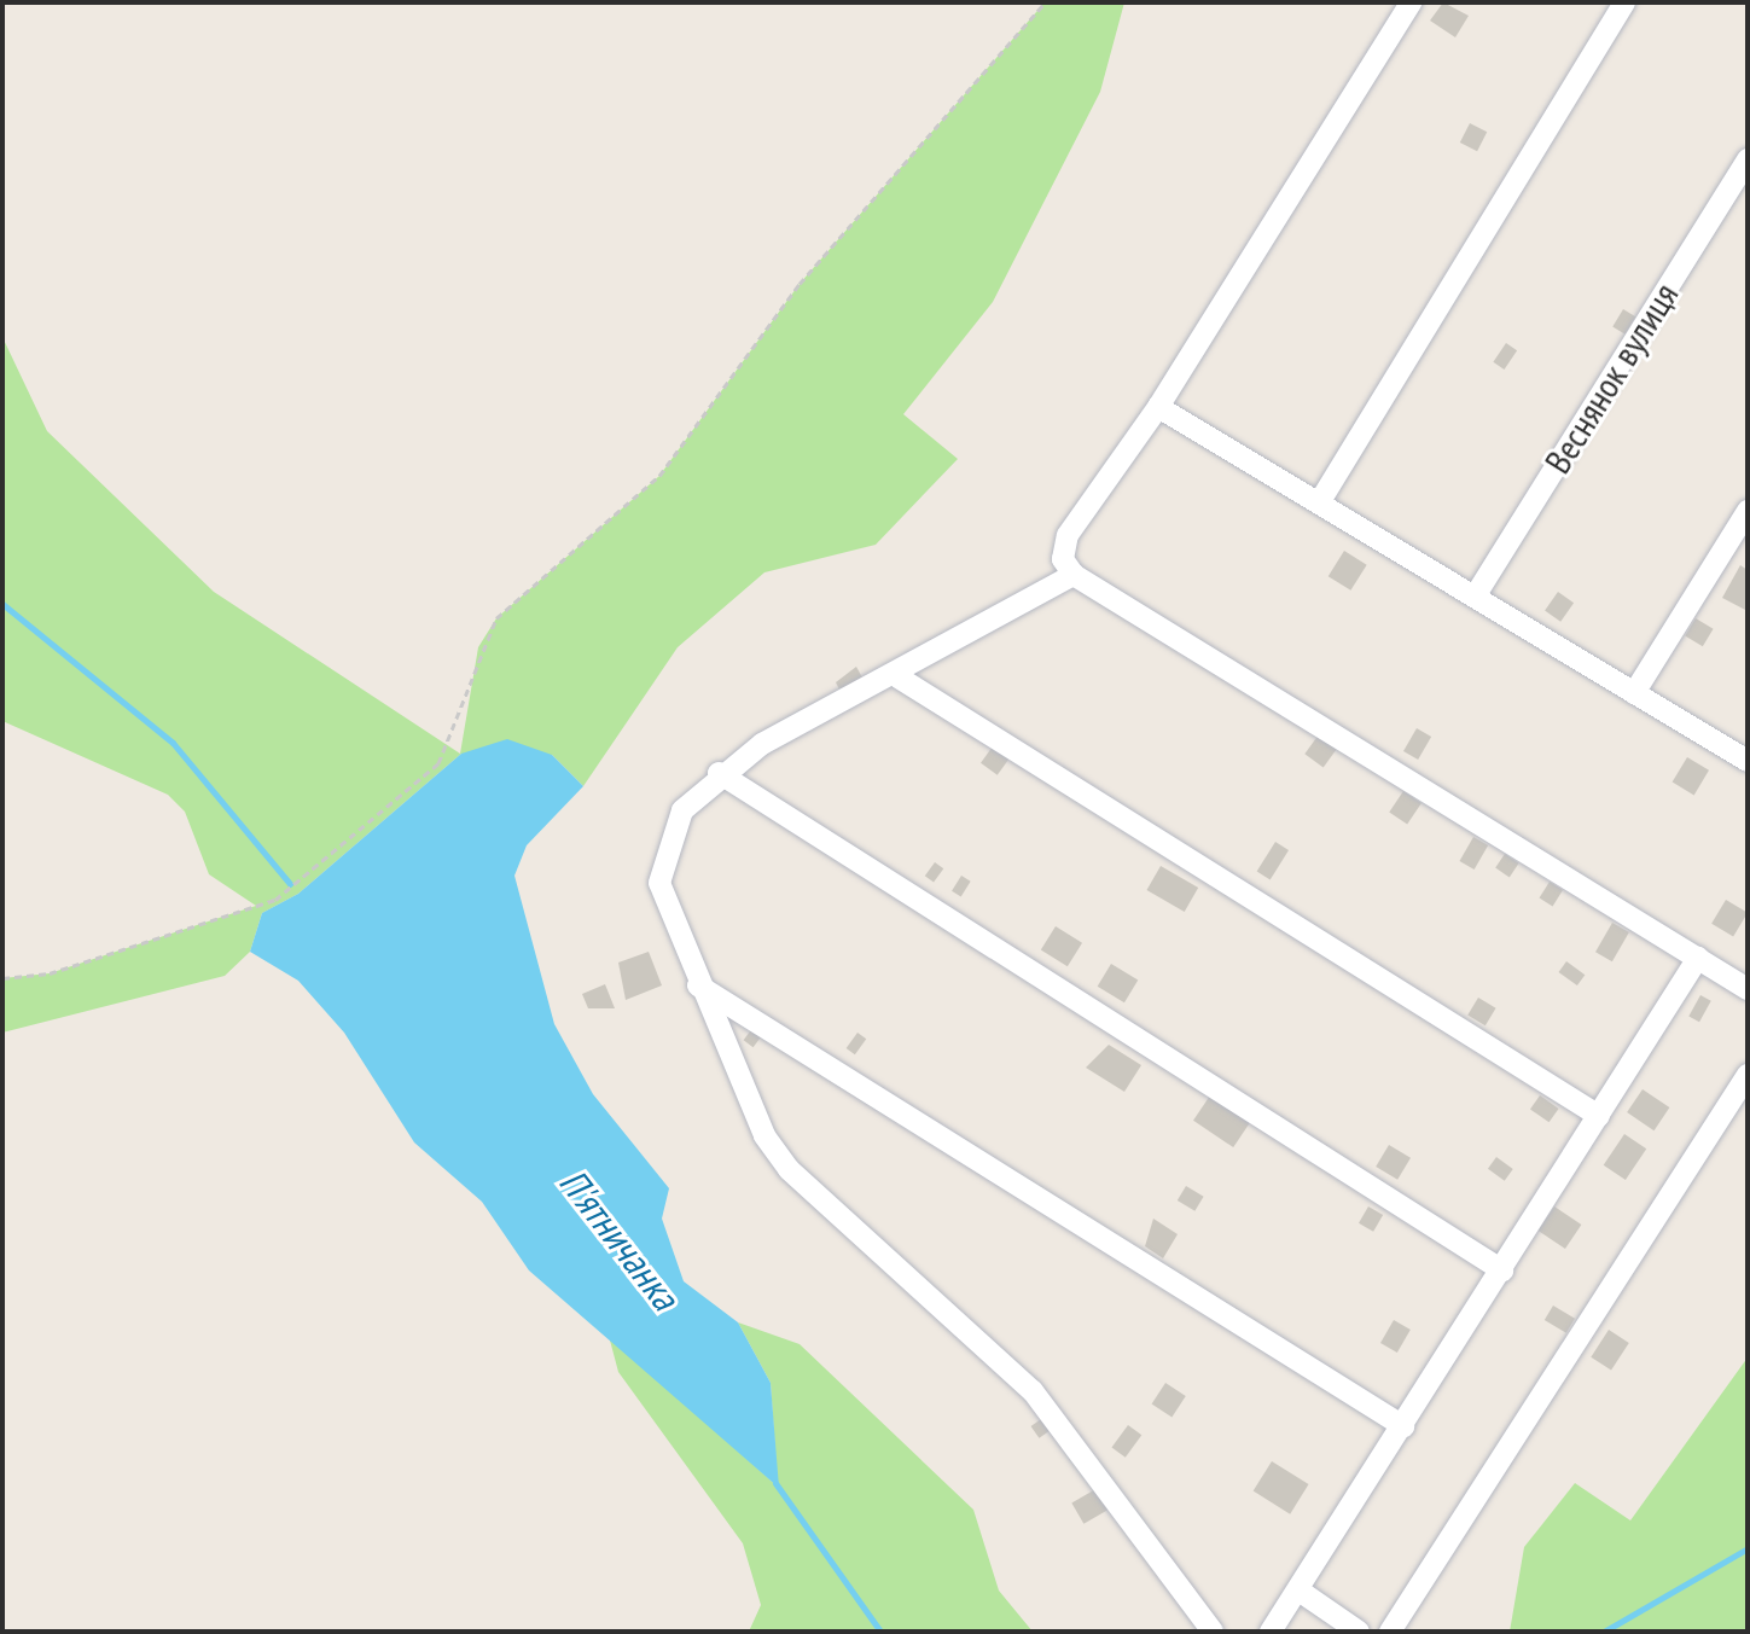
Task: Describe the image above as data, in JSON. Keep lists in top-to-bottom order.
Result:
{
  "streets": {
    "street": ["Веснянок вулиця"]
  },
  "water": ["П'ятничанка"]
}
